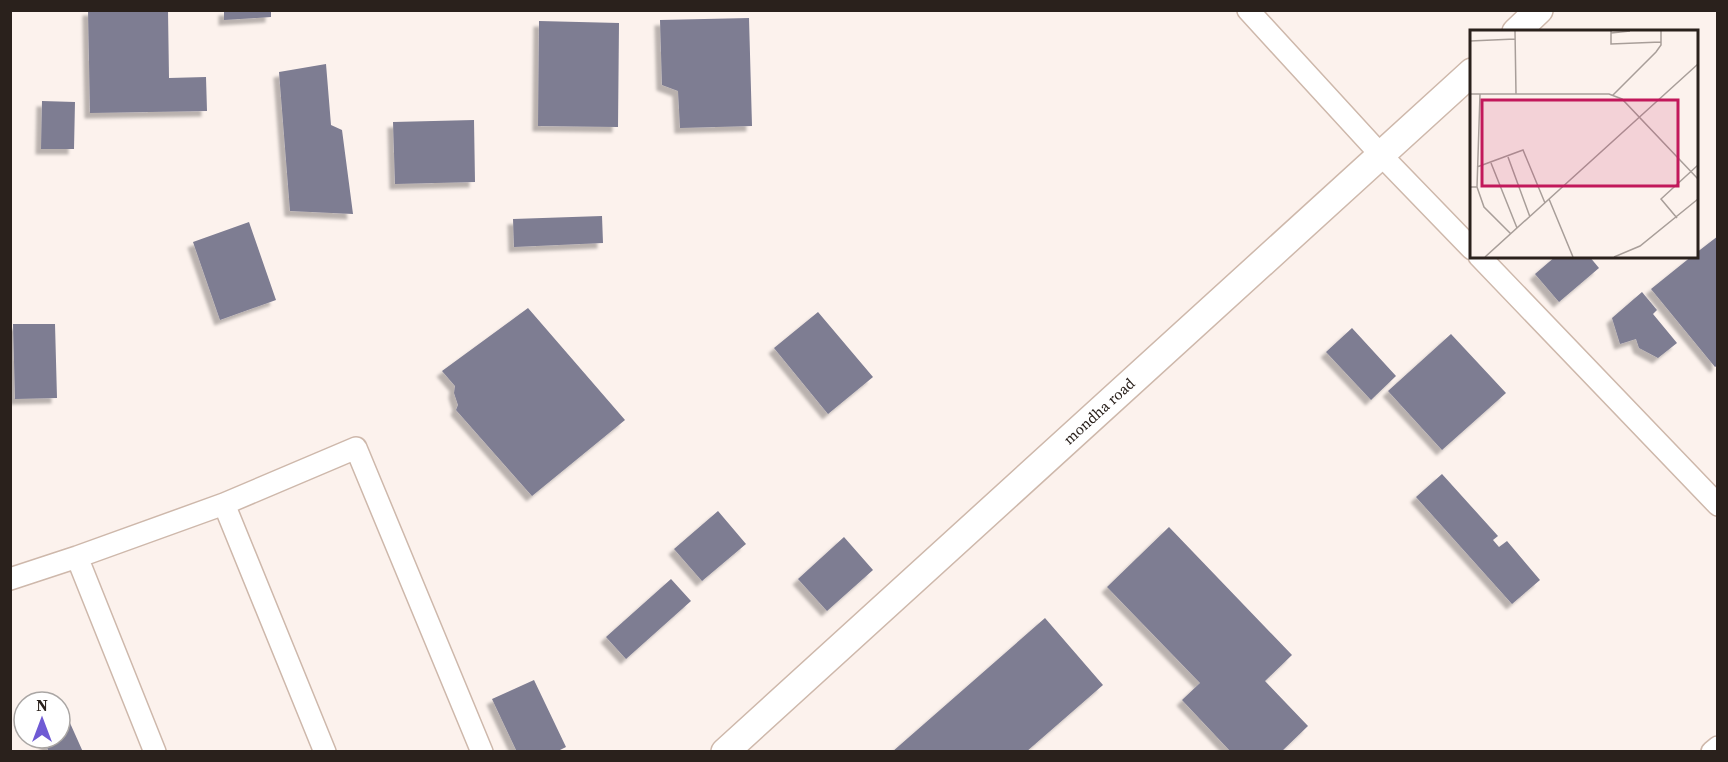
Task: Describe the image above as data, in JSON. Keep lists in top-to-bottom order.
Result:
{
  "streets": {
    "street": ["mondha road"]
  },
  "north": "top"
}
